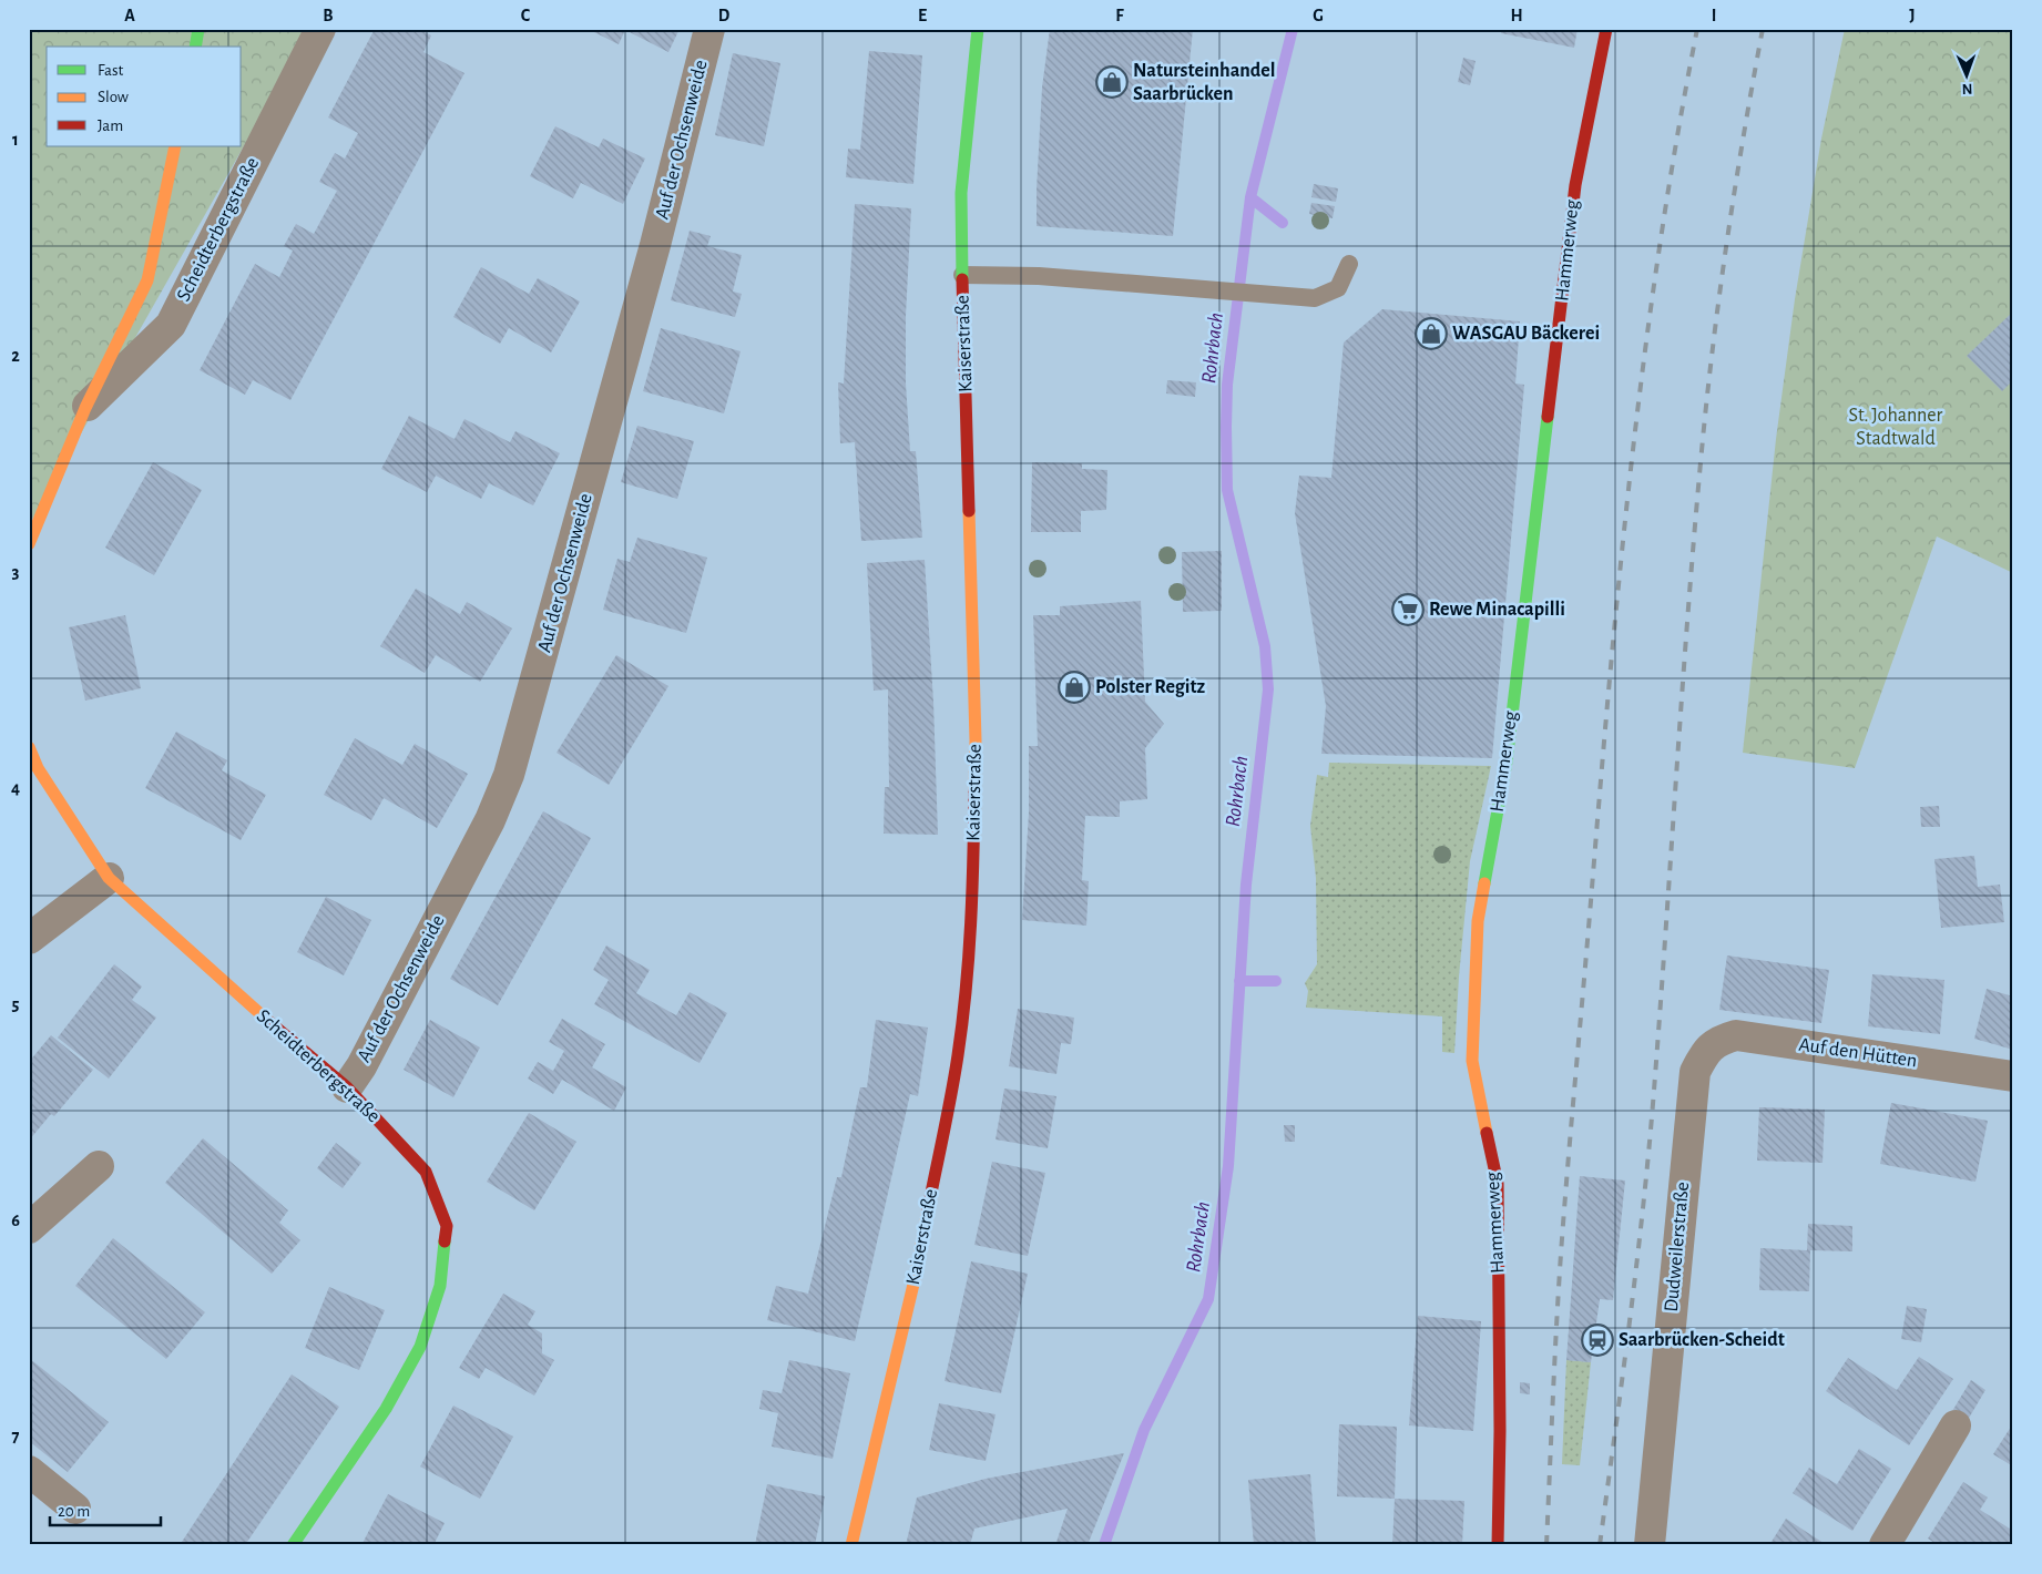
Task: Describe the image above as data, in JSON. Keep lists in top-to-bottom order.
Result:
{
  "streets": {
    "street": [
      "Auf der Ochsenweide",
      "Scheidterbergstraße",
      "Hammerweg",
      "Kaiserstraße",
      "Auf den Hütten",
      "Dudweilerstraße"
    ]
  },
  "crossings": [
    ["Auf der Ochsenweide", "Scheidterbergstraße"],
    ["Auf den Hütten", "Dudweilerstraße"]
  ],
  "water": ["Rohrbach"],
  "parks": ["St. Johanner Stadtwald"],
  "places": {
    "shop": ["Natursteinhandel Saarbrücken", "WASGAU Bäckerei", "Polster Regitz"],
    "supermarket": ["Rewe Minacapilli"],
    "station": ["Saarbrücken-Scheidt"]
  },
  "legend": ["Fast", "Slow", "Jam"],
  "scale_bar": "20 m",
  "north": "bottom",
  "grid": {
    "columns": [
      "A",
      "B",
      "C",
      "D",
      "E",
      "F",
      "G",
      "H",
      "I",
      "J"
    ],
    "rows": [
      "1",
      "2",
      "3",
      "4",
      "5",
      "6",
      "7"
    ]
  }
}
